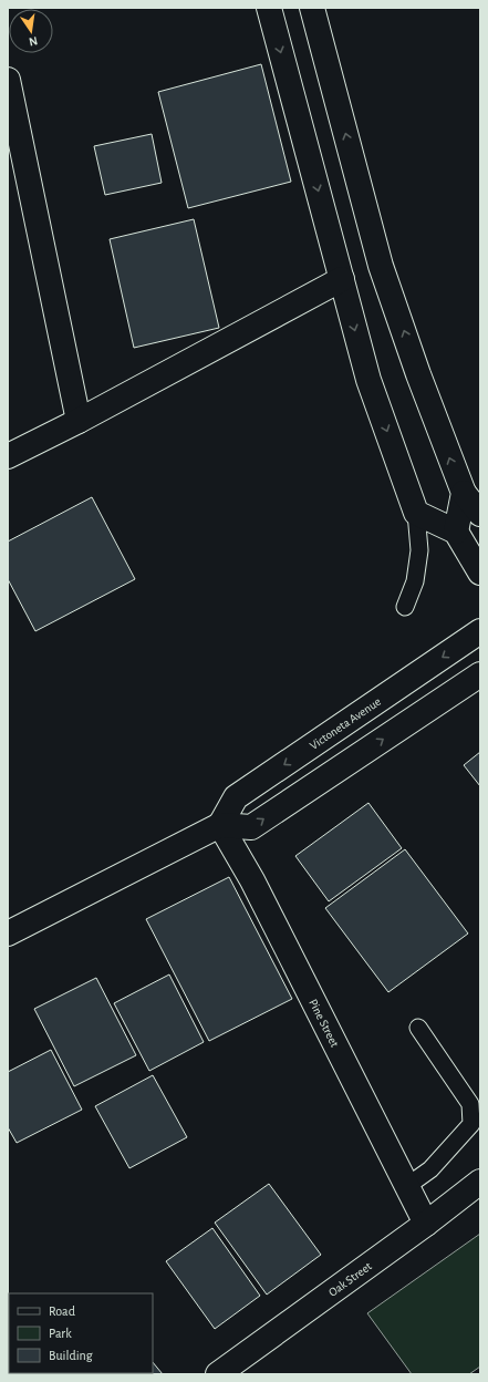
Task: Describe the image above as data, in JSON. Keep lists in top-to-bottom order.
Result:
{
  "streets": {
    "street": ["Victoneta Avenue", "Pine Street", "Oak Street"]
  },
  "crossings": [
    ["Victoneta Avenue", "Pine Street"],
    ["Pine Street", "Oak Street"]
  ],
  "legend": ["Road", "Park", "Building"],
  "north": "bottom"
}
